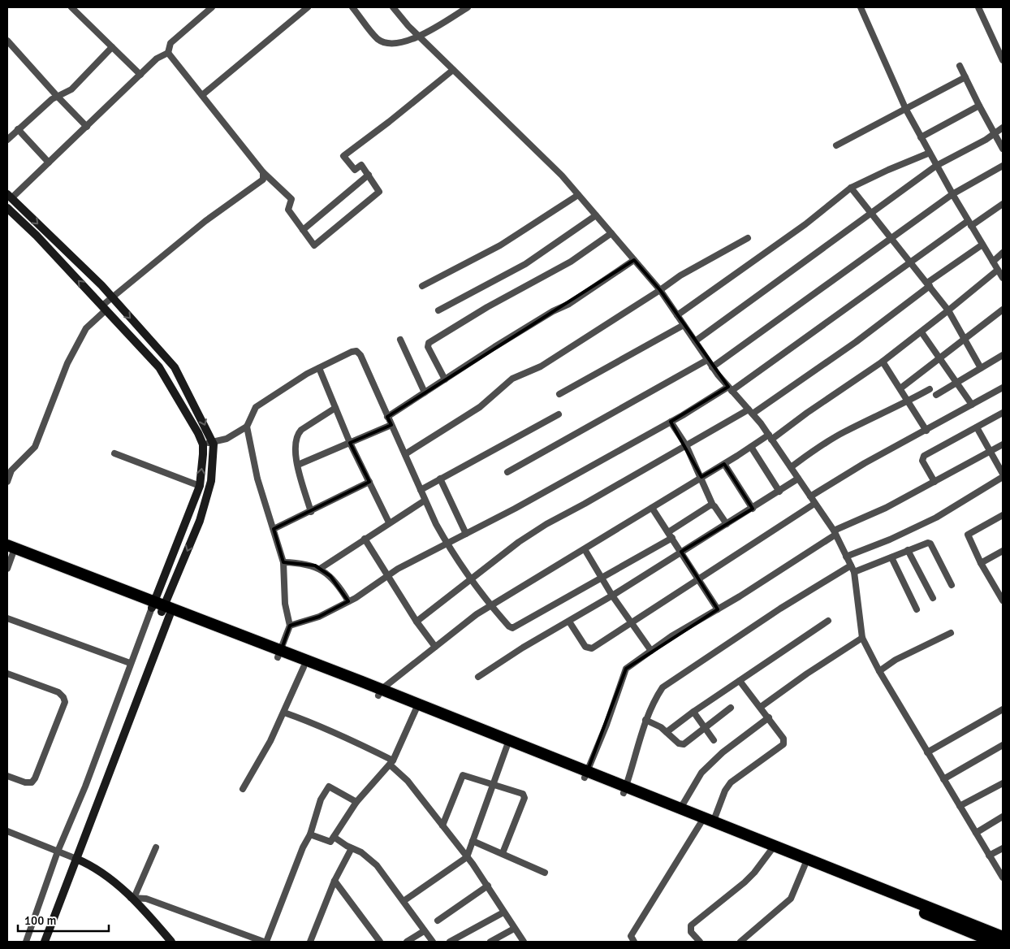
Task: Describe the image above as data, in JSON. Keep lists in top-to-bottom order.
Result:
{
  "scale_bar": "100 m"
}
